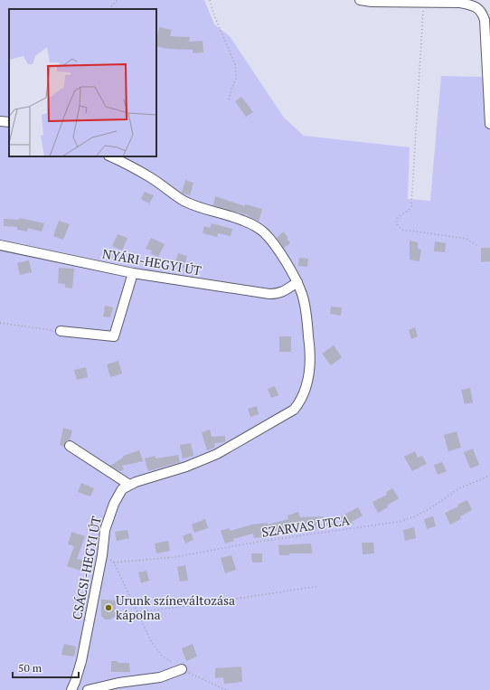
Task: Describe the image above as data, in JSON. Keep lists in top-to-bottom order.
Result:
{
  "streets": {
    "street": ["NYÁRI-HEGYI ÚT", "CSÁCSI-HEGYI ÚT"],
    "path": ["SZARVAS UTCA"]
  },
  "crossings": [
    ["NYÁRI-HEGYI ÚT", "CSÁCSI-HEGYI ÚT"]
  ],
  "places": ["Urunk színeváltozása kápolna"],
  "scale_bar": "50 m"
}
